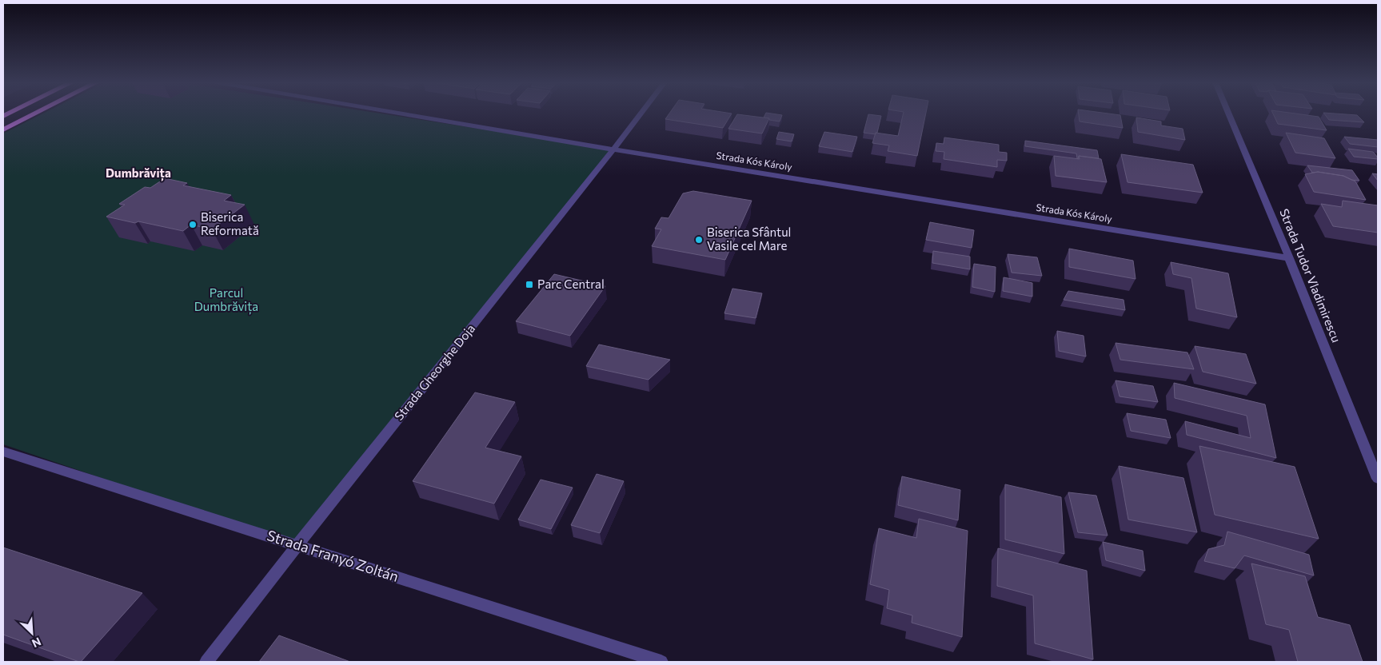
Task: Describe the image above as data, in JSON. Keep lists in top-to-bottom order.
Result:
{
  "streets": {
    "street": [
      "Strada Kós Károly",
      "Strada Tudor Vladimirescu",
      "Strada Gheorghe Doja",
      "Strada Franyó Zoltán"
    ]
  },
  "crossings": [
    ["Strada Kós Károly", "Strada Tudor Vladimirescu"],
    ["Strada Kós Károly", "Strada Gheorghe Doja"],
    ["Strada Gheorghe Doja", "Strada Franyó Zoltán"]
  ],
  "districts": ["Dumbrăvița"],
  "parks": ["Parcul Dumbrăvița"],
  "places": {
    "other": ["Biserica Reformată", "Biserica Sfântul Vasile cel Mare"],
    "transit": ["Parc Central"]
  },
  "north": "bottom right"
}
